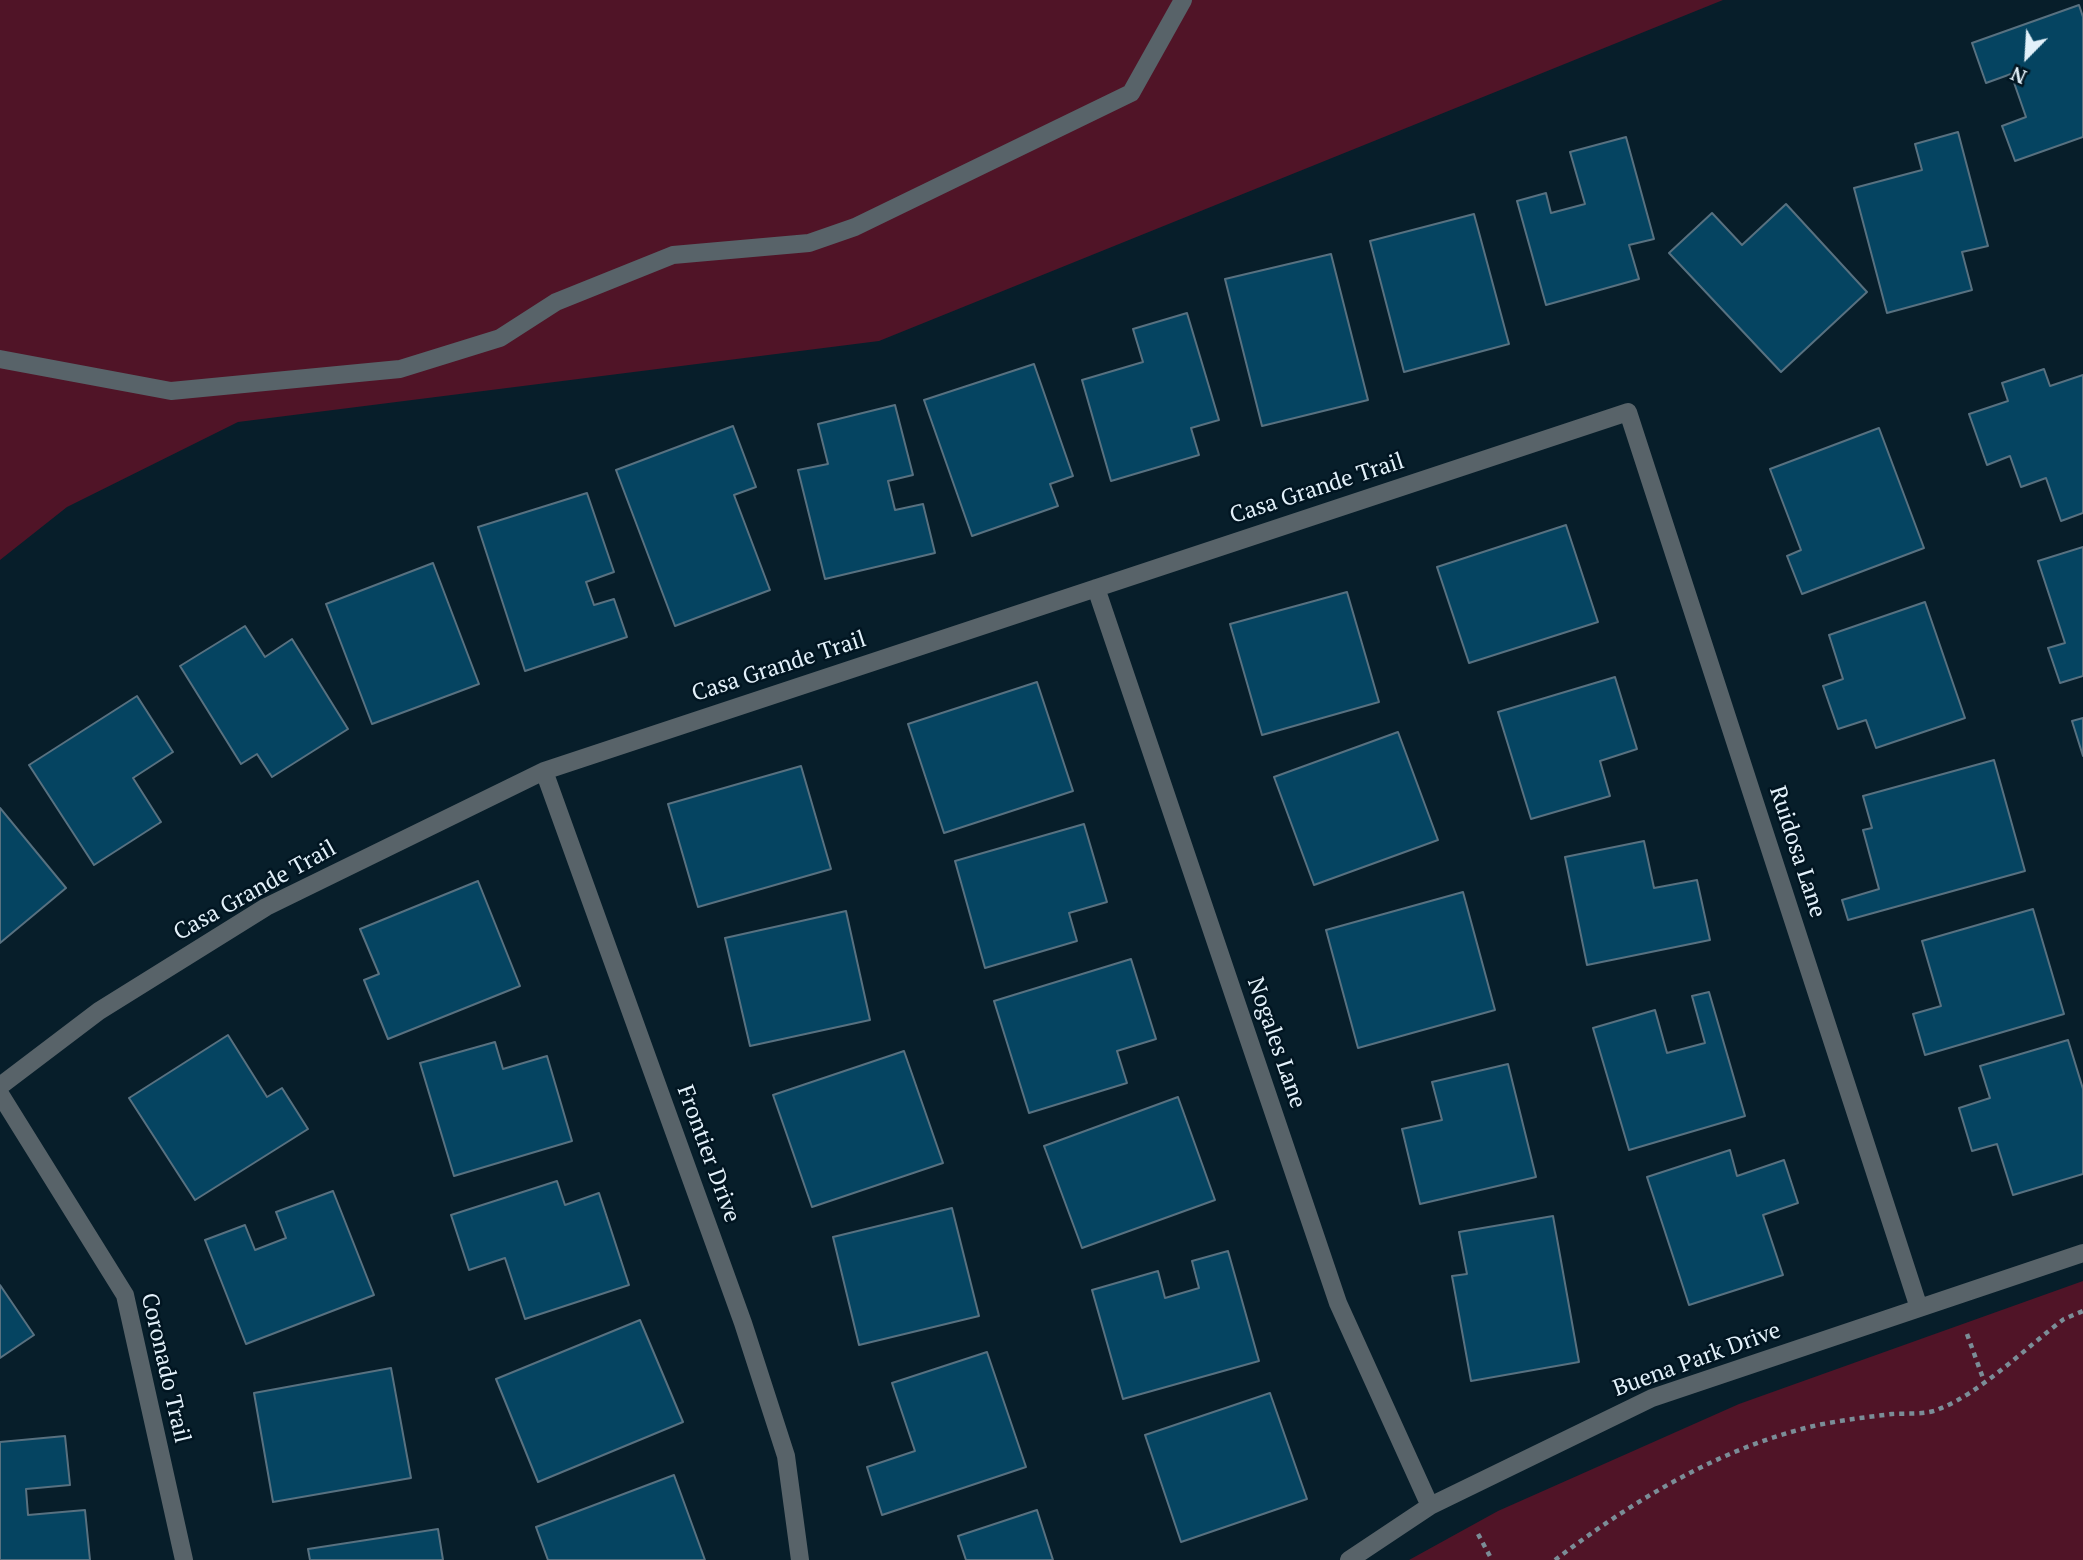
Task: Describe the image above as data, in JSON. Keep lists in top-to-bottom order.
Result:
{
  "streets": {
    "street": [
      "Casa Grande Trail",
      "Ruidosa Lane",
      "Nogales Lane",
      "Frontier Drive",
      "Buena Park Drive",
      "Coronado Trail"
    ]
  },
  "crossings": [
    ["Casa Grande Trail", "Ruidosa Lane"],
    ["Casa Grande Trail", "Nogales Lane"],
    ["Casa Grande Trail", "Frontier Drive"],
    ["Ruidosa Lane", "Buena Park Drive"],
    ["Nogales Lane", "Buena Park Drive"]
  ],
  "north": "bottom left"
}
